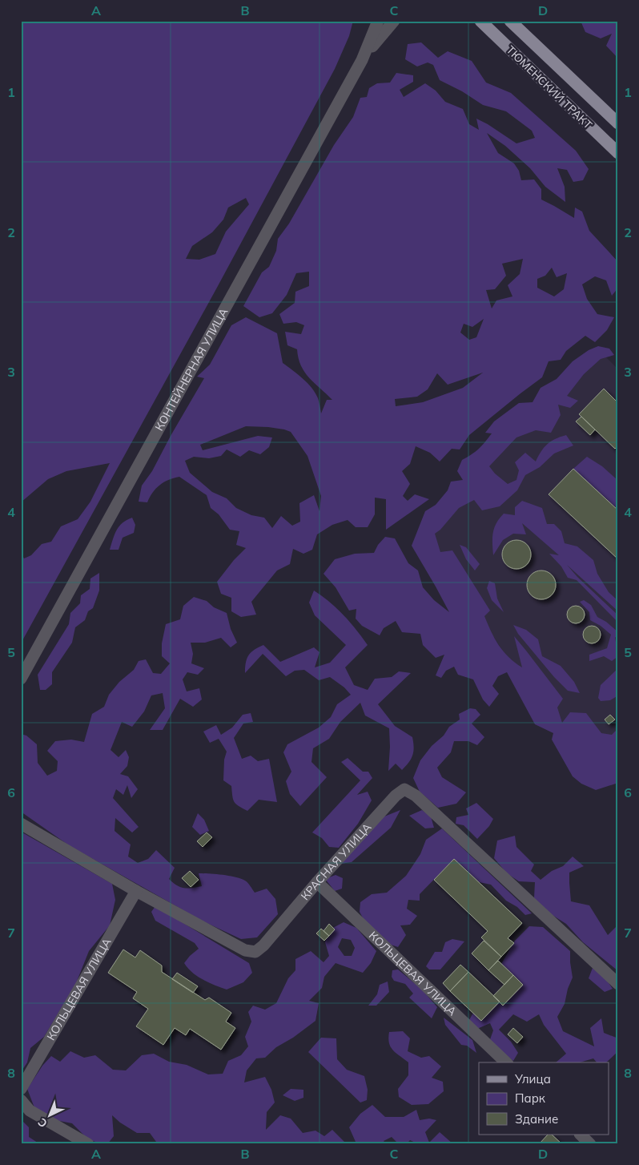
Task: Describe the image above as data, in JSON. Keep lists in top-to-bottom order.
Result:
{
  "streets": {
    "main road": ["ТЮМЕНСКИЙ ТРАКТ"],
    "street": ["КОНТЕЙНЕРНАЯ УЛИЦА", "КРАСНАЯ УЛИЦА", "КОЛЬЦЕВАЯ УЛИЦА"]
  },
  "crossings": [
    ["КРАСНАЯ УЛИЦА", "КОЛЬЦЕВАЯ УЛИЦА"]
  ],
  "legend": ["Улица", "Парк", "Здание"],
  "north": "bottom left",
  "grid": {
    "columns": [
      "A",
      "B",
      "C",
      "D"
    ],
    "rows": [
      "1",
      "2",
      "3",
      "4",
      "5",
      "6",
      "7",
      "8"
    ]
  }
}
